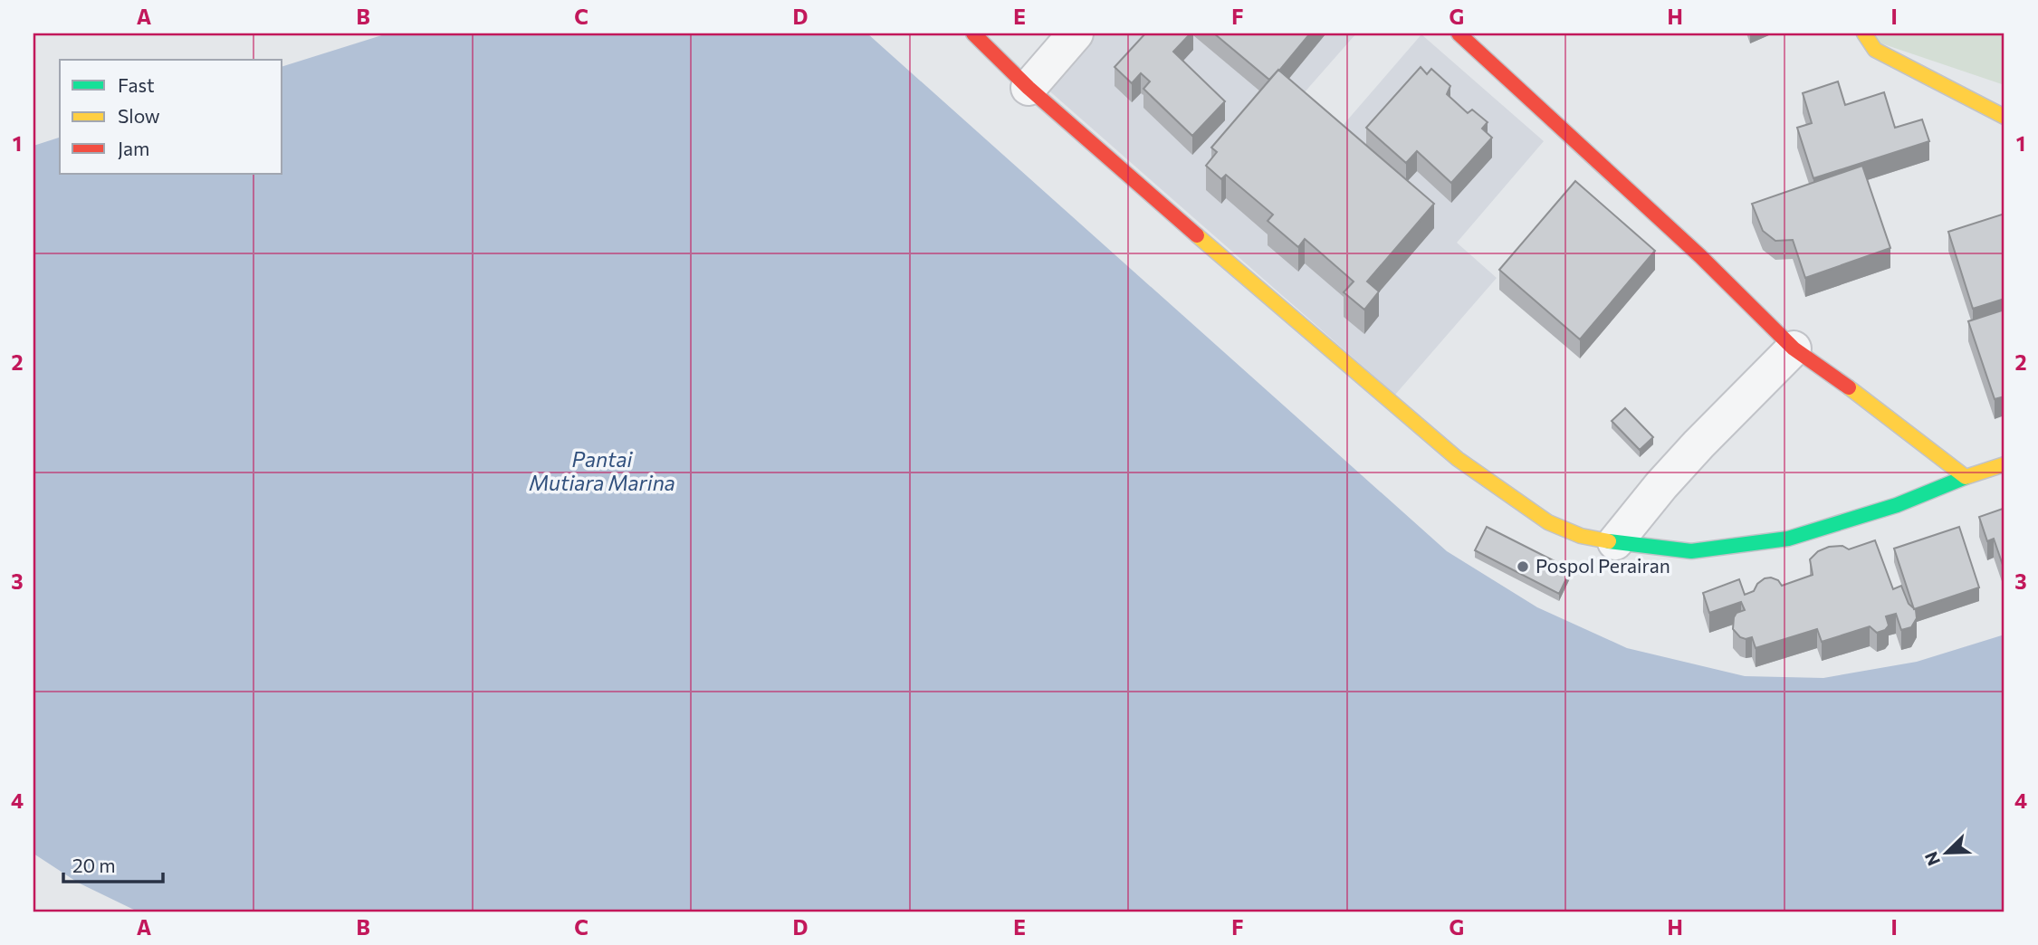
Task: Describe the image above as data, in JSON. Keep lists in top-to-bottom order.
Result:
{
  "water": ["Pantai Mutiara Marina"],
  "places": ["Pospol Perairan"],
  "legend": ["Fast", "Slow", "Jam"],
  "scale_bar": "20 m",
  "north": "bottom left",
  "grid": {
    "columns": [
      "A",
      "B",
      "C",
      "D",
      "E",
      "F",
      "G",
      "H",
      "I"
    ],
    "rows": [
      "1",
      "2",
      "3",
      "4"
    ]
  }
}
